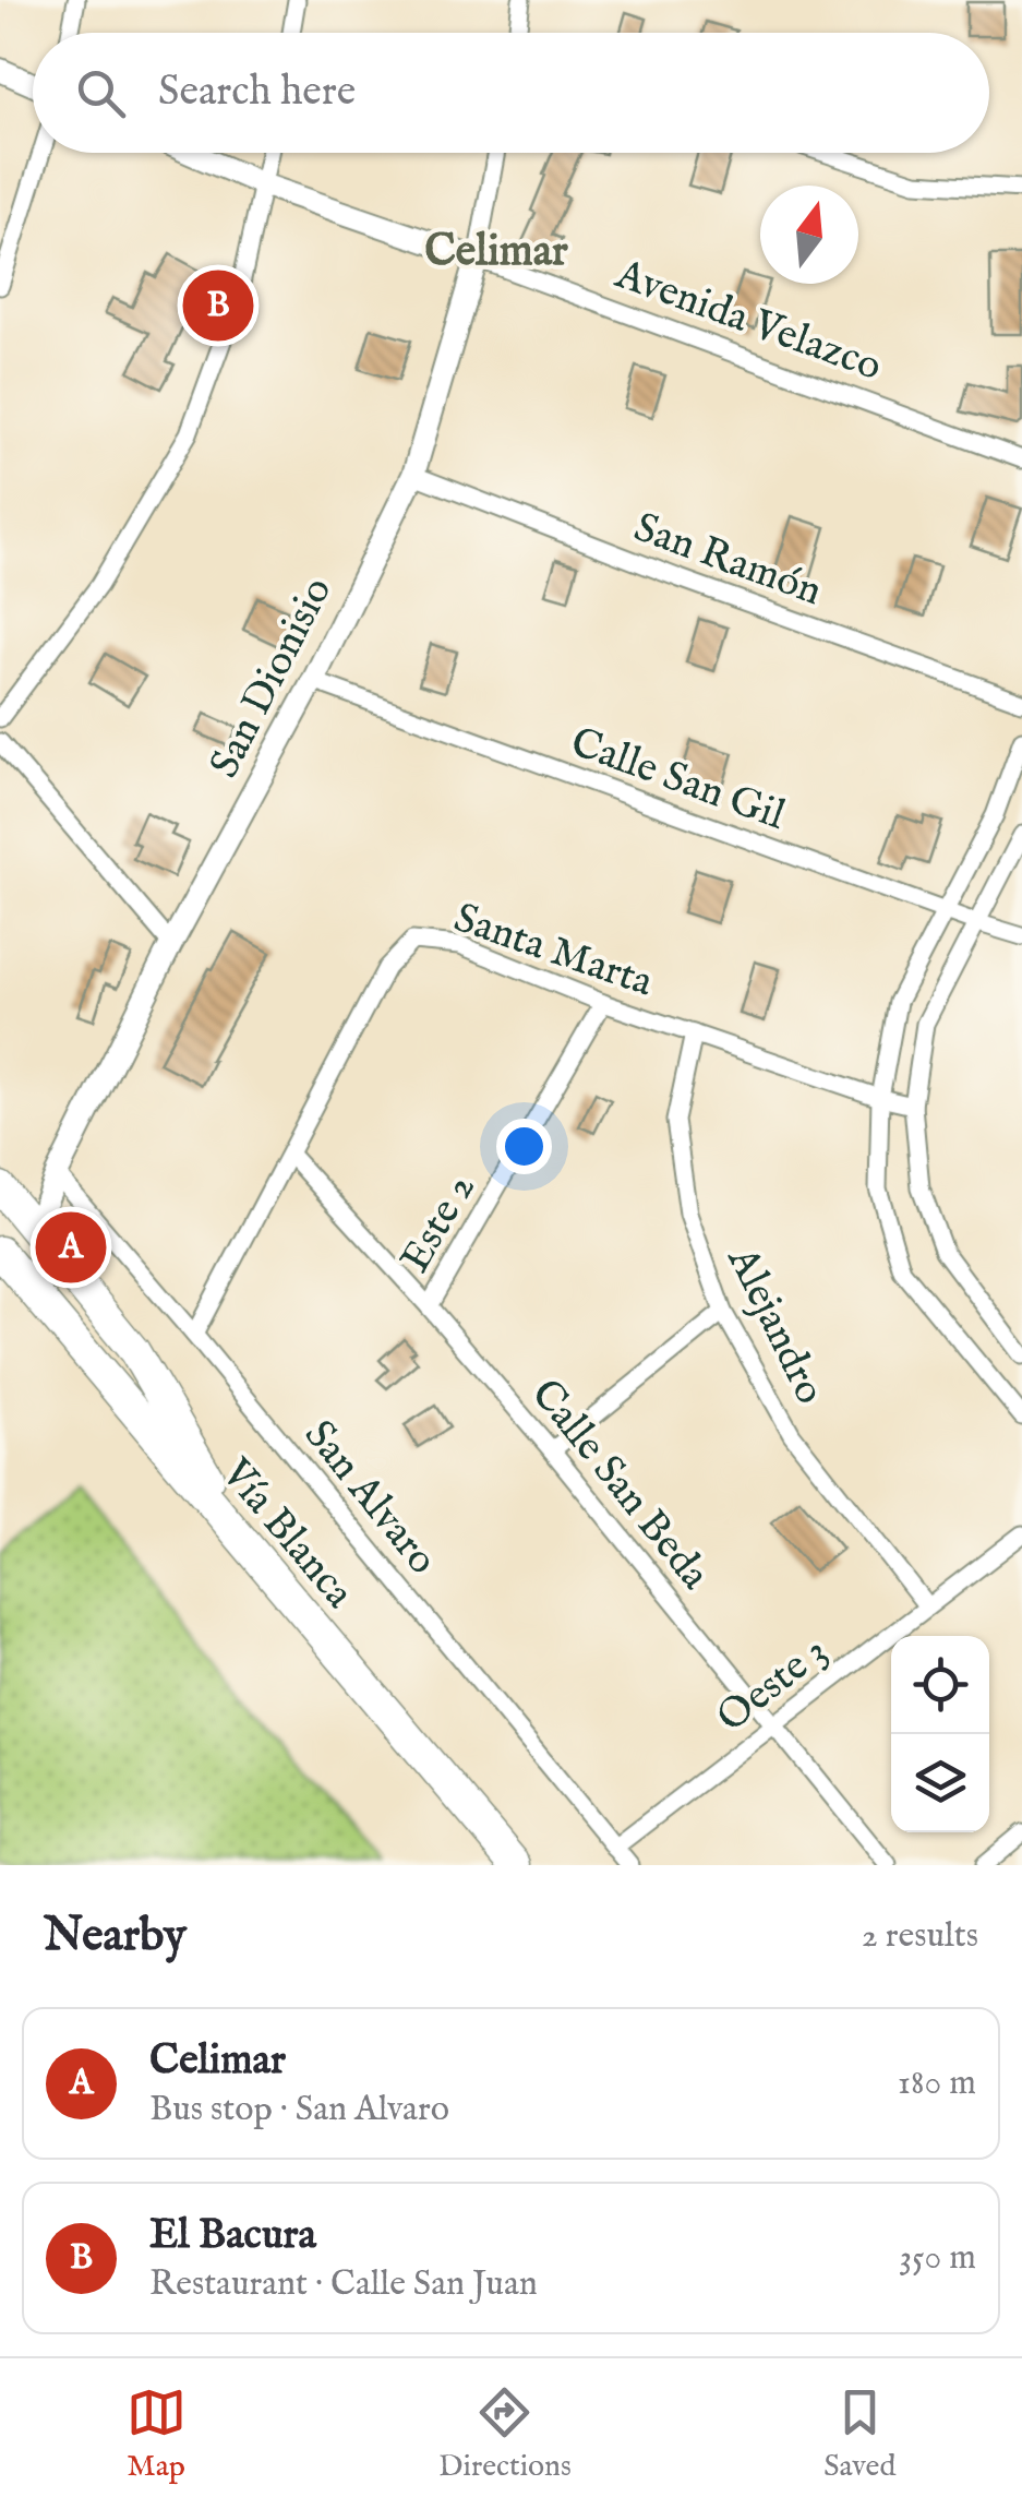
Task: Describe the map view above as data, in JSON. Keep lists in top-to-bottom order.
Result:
{
  "streets": {
    "highway": ["Vía Blanca"],
    "street": [
      "Avenida Velazco",
      "San Ramón",
      "San Dionisio",
      "Calle San Gil",
      "Santa Marta",
      "Este 2",
      "Alejandro",
      "Calle San Beda",
      "San Alvaro",
      "Oeste 3"
    ]
  },
  "crossings": [
    ["Avenida Velazco", "San Dionisio"],
    ["San Ramón", "San Dionisio"],
    ["San Dionisio", "Calle San Gil"],
    ["San Dionisio", "San Alvaro"],
    ["Santa Marta", "Este 2"],
    ["Santa Marta", "Alejandro"],
    ["Santa Marta", "Calle San Beda"],
    ["Santa Marta", "San Alvaro"],
    ["Este 2", "Calle San Beda"],
    ["Alejandro", "Oeste 3"],
    ["Calle San Beda", "Oeste 3"],
    ["San Alvaro", "Oeste 3"]
  ],
  "districts": ["Celimar"],
  "north": "top",
  "page": {
    "search": "Search here",
    "pins": ["B", "A"],
    "heading": ["Nearby", "2 results"],
    "list": [
      {
        "mark": "A",
        "name": "Celimar",
        "note": "Bus stop · San Alvaro",
        "value": "180 m"
      },
      {
        "mark": "B",
        "name": "El Bacura",
        "note": "Restaurant · Calle San Juan",
        "value": "350 m"
      }
    ],
    "nav": ["Map", "Directions", "Saved"]
  }
}
